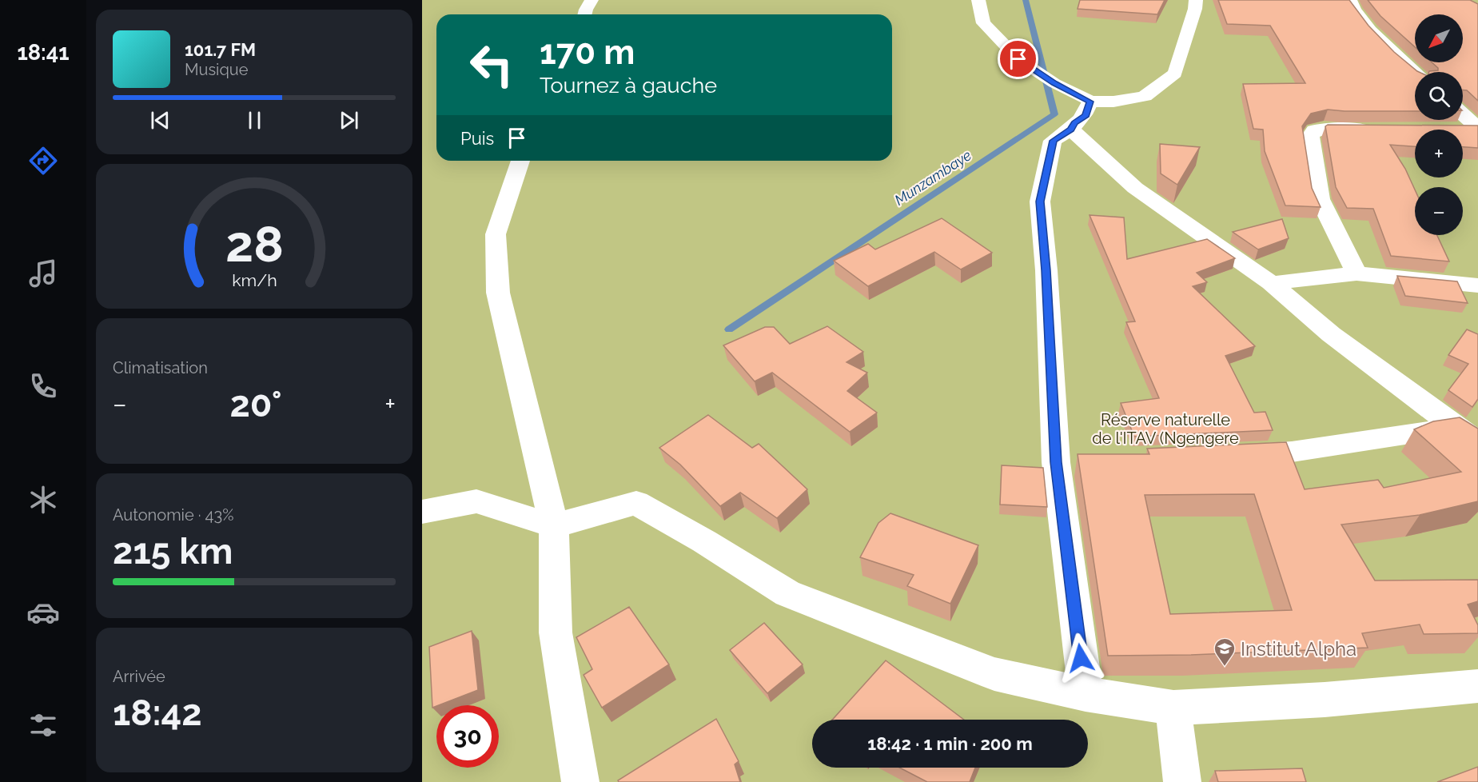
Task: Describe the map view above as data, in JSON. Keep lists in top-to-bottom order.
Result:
{
  "water": ["Munzambaye"],
  "parks": ["Réserve naturelle de l'ITAV (Ngengere"],
  "places": {
    "school or university": ["Institut Alpha"]
  },
  "north": "bottom left",
  "page": {
    "tabs": "18:41",
    "map_buttons": ["+", "−"],
    "turn": ["170 m", "Tournez à gauche"],
    "song": ["101.7 FM", "Musique"],
    "then": "Puis",
    "tile": [
      "Climatisation",
      ["Autonomie · 43%", "215 km"],
      ["Arrivée", "18:42"]
    ],
    "heat": ["−", "20°", "+"],
    "limit": "30",
    "trip": "18:42 · 1 min · 200 m",
    "gauge": ["28", "km/h"]
  }
}
